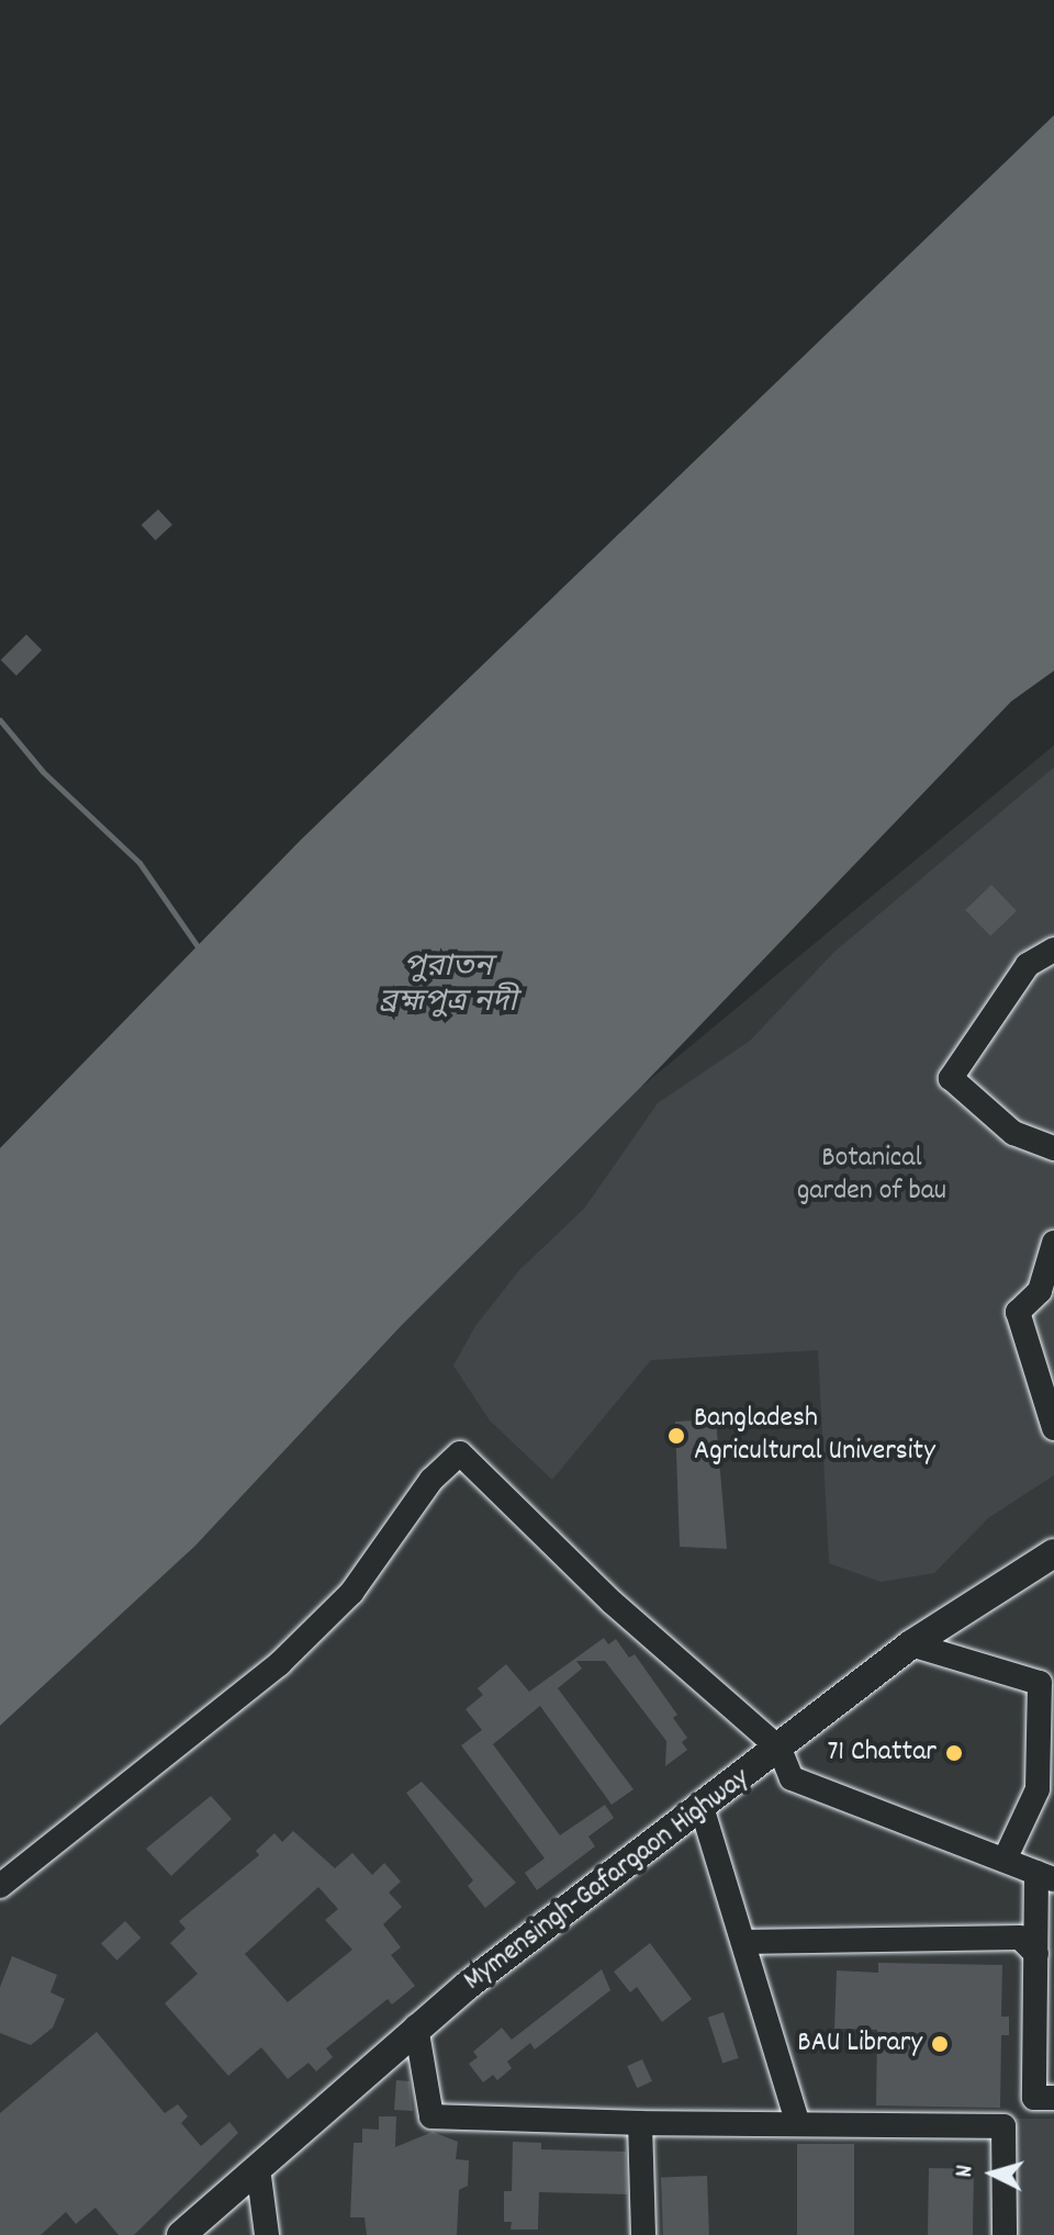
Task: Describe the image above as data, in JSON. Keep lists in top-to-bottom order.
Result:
{
  "streets": {
    "main road": ["Mymensingh-Gafargaon Highway"]
  },
  "water": ["পুরাতন ব্রহ্মপুত্র নদী"],
  "parks": ["Botanical garden of bau"],
  "places": ["Bangladesh Agricultural University", "71 Chattar", "BAU Library"],
  "north": "left"
}
